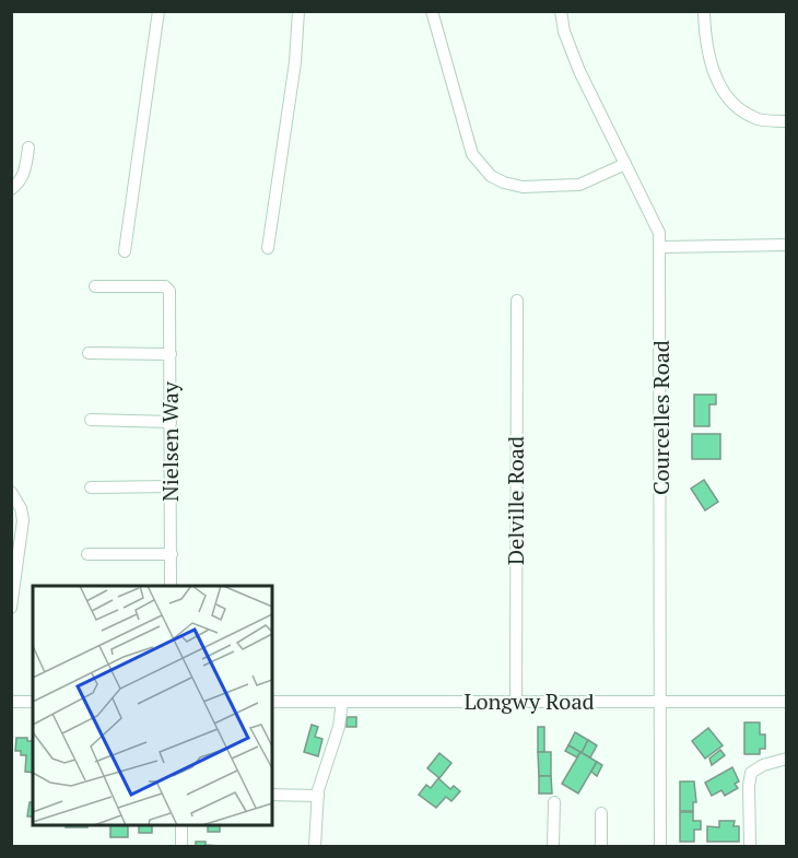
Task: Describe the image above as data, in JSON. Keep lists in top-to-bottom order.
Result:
{
  "streets": {
    "street": [
      "Courcelles Road",
      "Nielsen Way",
      "Delville Road",
      "Longwy Road"
    ]
  },
  "crossings": [
    ["Courcelles Road", "Longwy Road"],
    ["Delville Road", "Longwy Road"]
  ]
}
